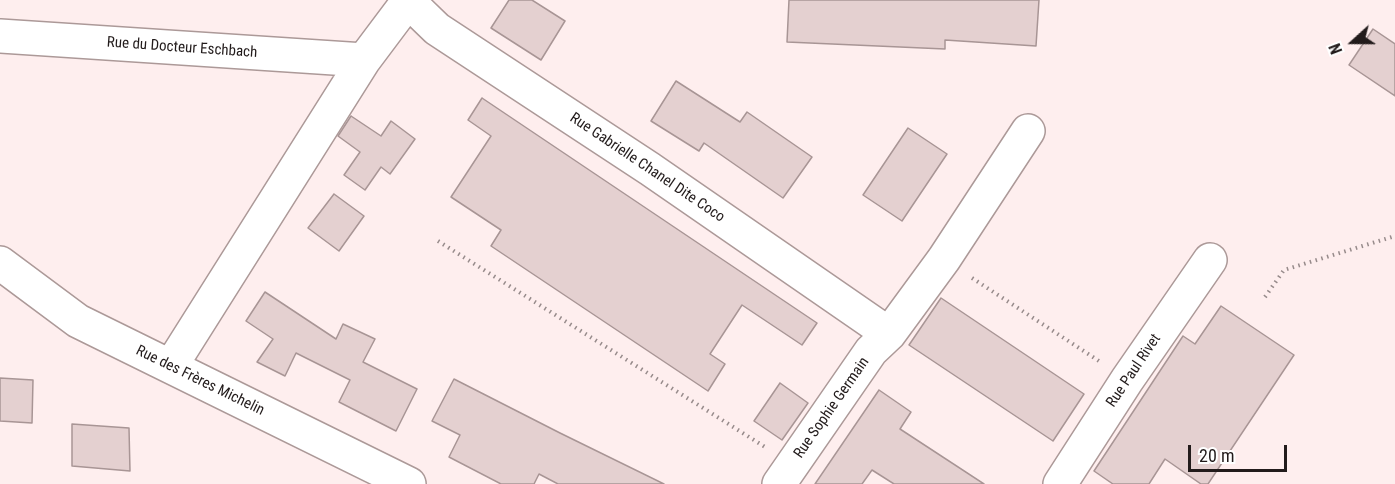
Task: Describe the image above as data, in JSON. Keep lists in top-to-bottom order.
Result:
{
  "streets": {
    "street": [
      "Rue du Docteur Eschbach",
      "Rue Gabrielle Chanel Dite Coco",
      "Rue Paul Rivet",
      "Rue des Frères Michelin",
      "Rue Sophie Germain"
    ]
  },
  "crossings": [
    ["Rue Gabrielle Chanel Dite Coco", "Rue Sophie Germain"]
  ],
  "scale_bar": "20 m",
  "north": "left"
}
